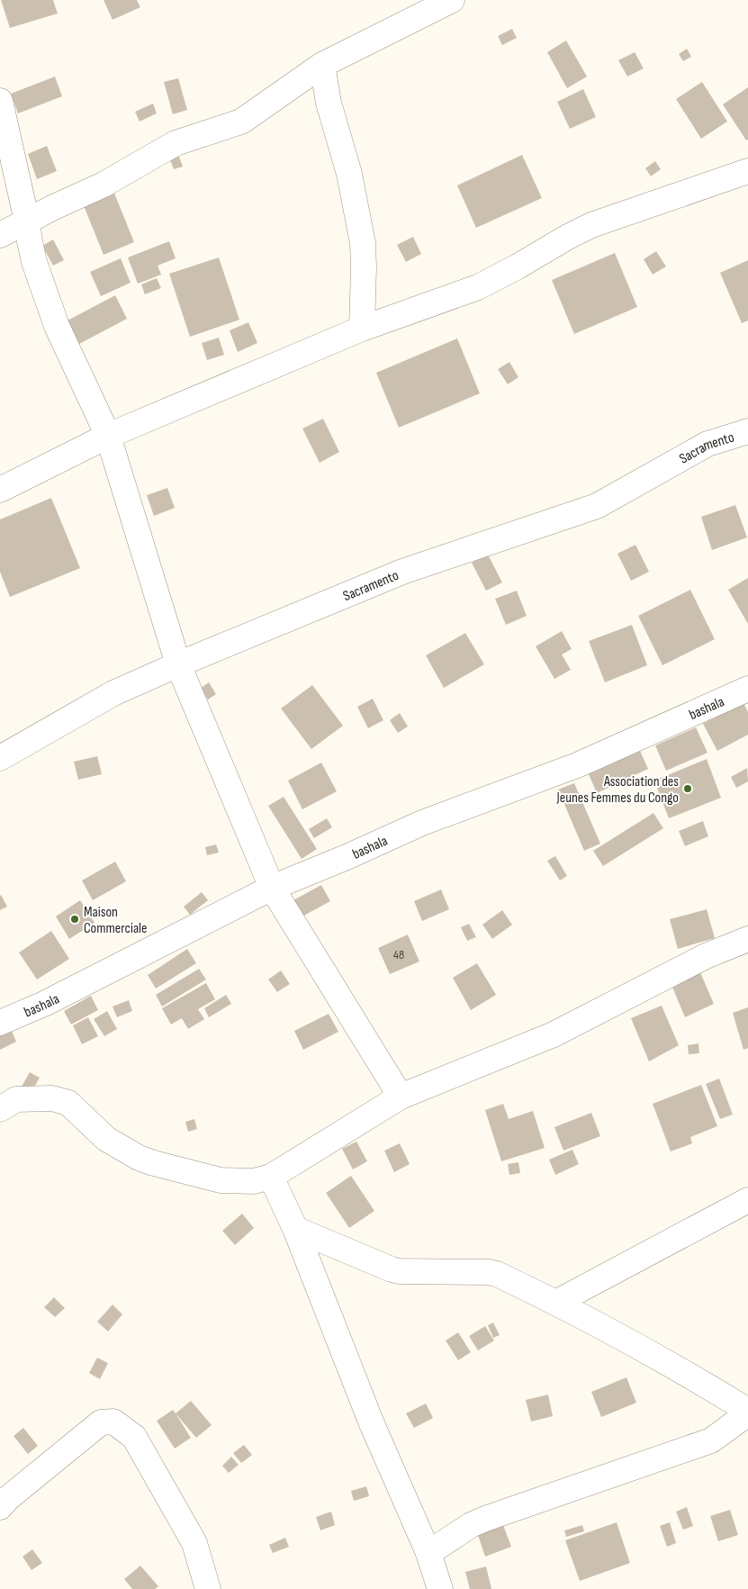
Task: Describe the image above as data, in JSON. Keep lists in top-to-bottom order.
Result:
{
  "streets": {
    "street": ["Sacramento", "bashala"]
  },
  "places": ["Association des Jeunes Femmes du Congo", "Maison Commerciale"],
  "house_numbers": ["48"]
}
